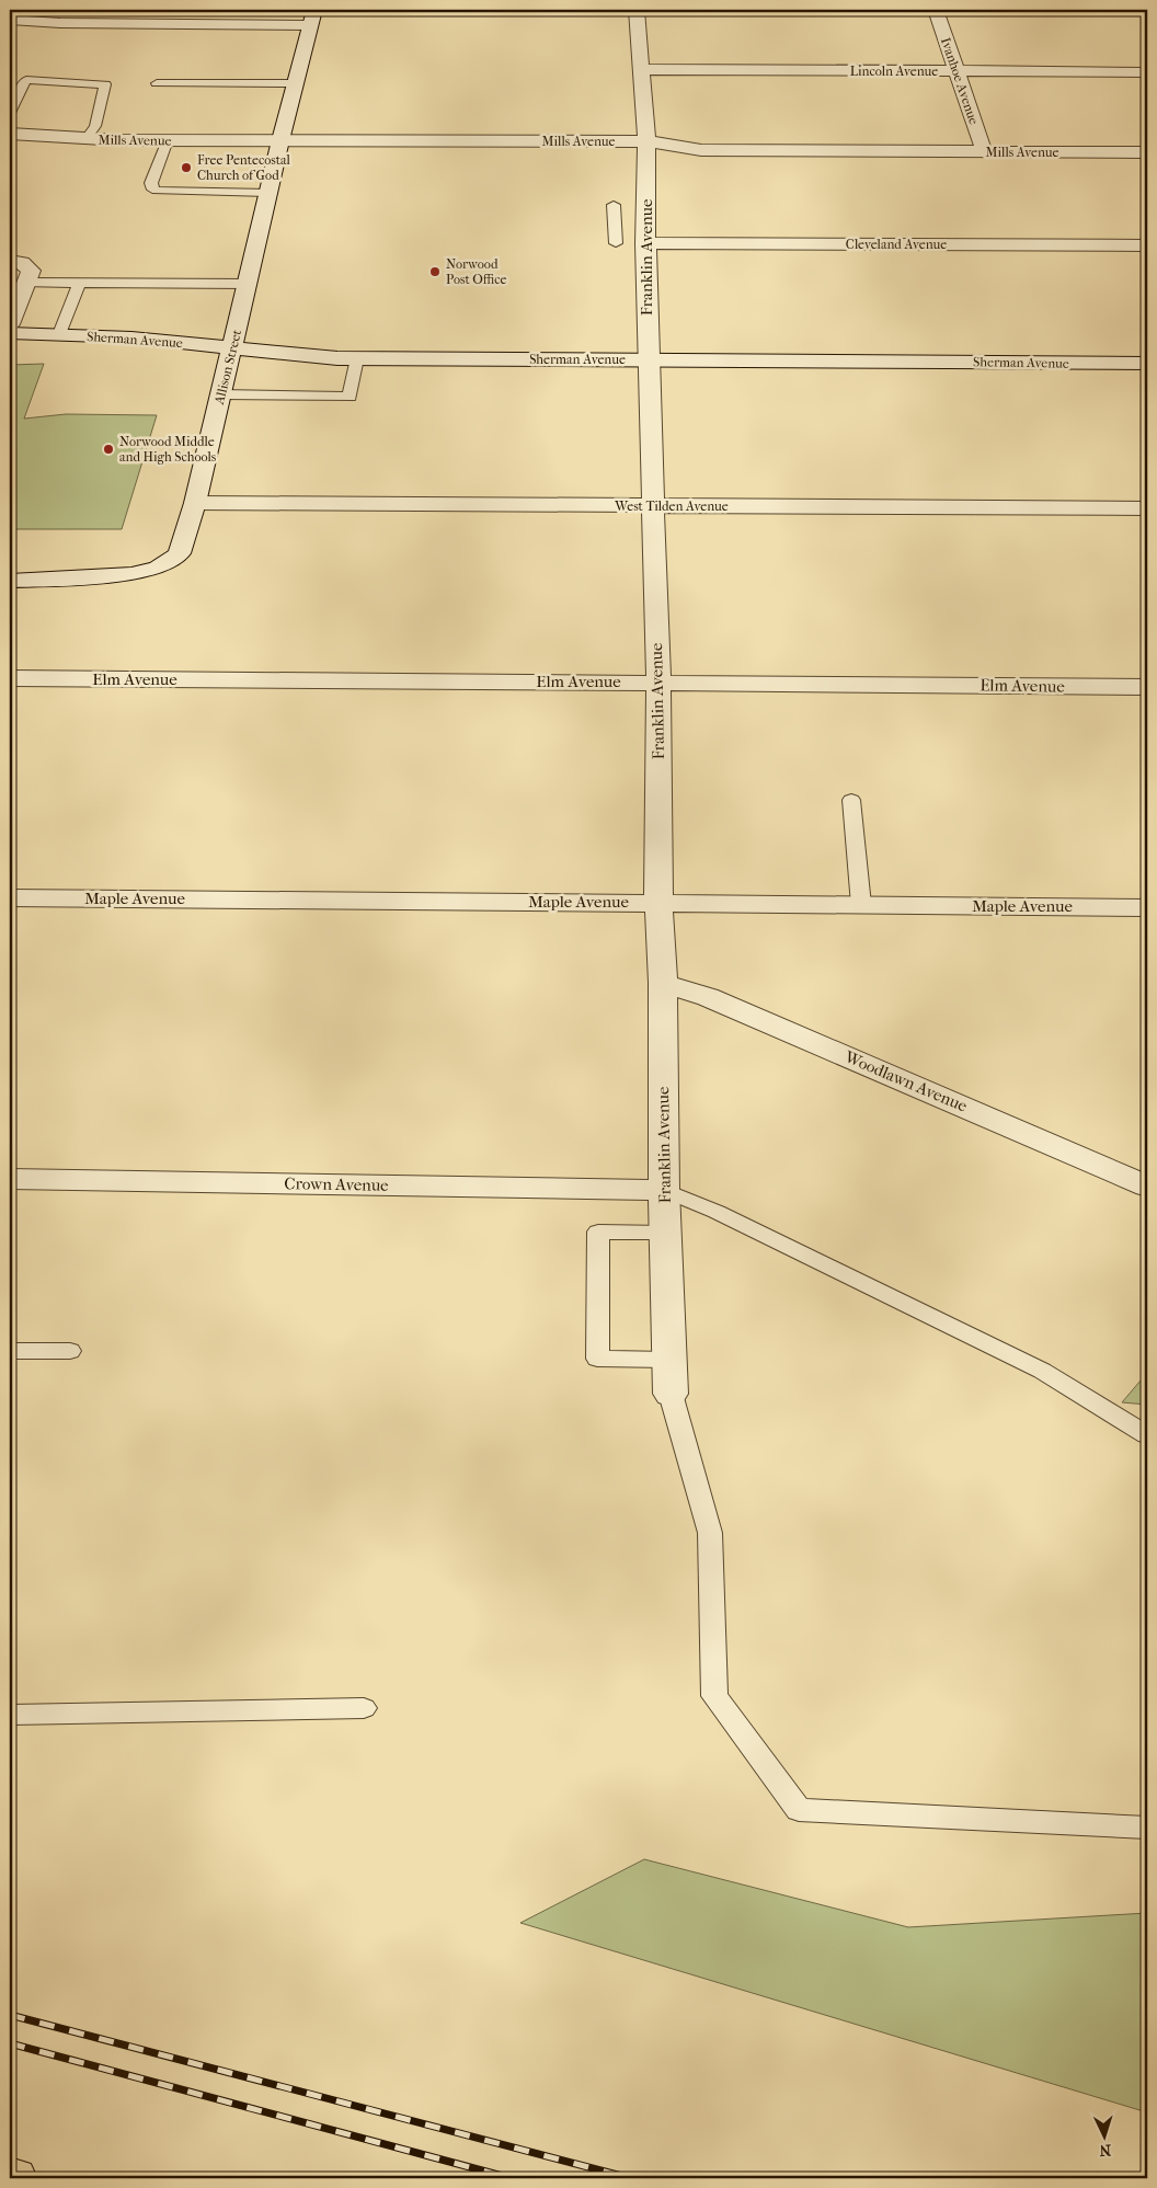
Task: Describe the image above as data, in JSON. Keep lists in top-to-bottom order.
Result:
{
  "streets": {
    "street": [
      "Lincoln Avenue",
      "Ivanhoe Avenue",
      "Mills Avenue",
      "Cleveland Avenue",
      "Franklin Avenue",
      "Sherman Avenue",
      "Allison Street",
      "West Tilden Avenue",
      "Elm Avenue",
      "Maple Avenue",
      "Woodlawn Avenue",
      "Crown Avenue"
    ]
  },
  "crossings": [
    ["Lincoln Avenue", "Ivanhoe Avenue"],
    ["Lincoln Avenue", "Franklin Avenue"],
    ["Ivanhoe Avenue", "Mills Avenue"],
    ["Mills Avenue", "Franklin Avenue"],
    ["Mills Avenue", "Allison Street"],
    ["Cleveland Avenue", "Franklin Avenue"],
    ["Franklin Avenue", "Sherman Avenue"],
    ["Franklin Avenue", "West Tilden Avenue"],
    ["Franklin Avenue", "Elm Avenue"],
    ["Franklin Avenue", "Maple Avenue"],
    ["Franklin Avenue", "Woodlawn Avenue"],
    ["Franklin Avenue", "Crown Avenue"],
    ["Sherman Avenue", "Allison Street"],
    ["Allison Street", "West Tilden Avenue"]
  ],
  "places": ["Free Pentecostal Church of God", "Norwood Post Office", "Norwood Middle and High Schools"],
  "north": "bottom"
}
